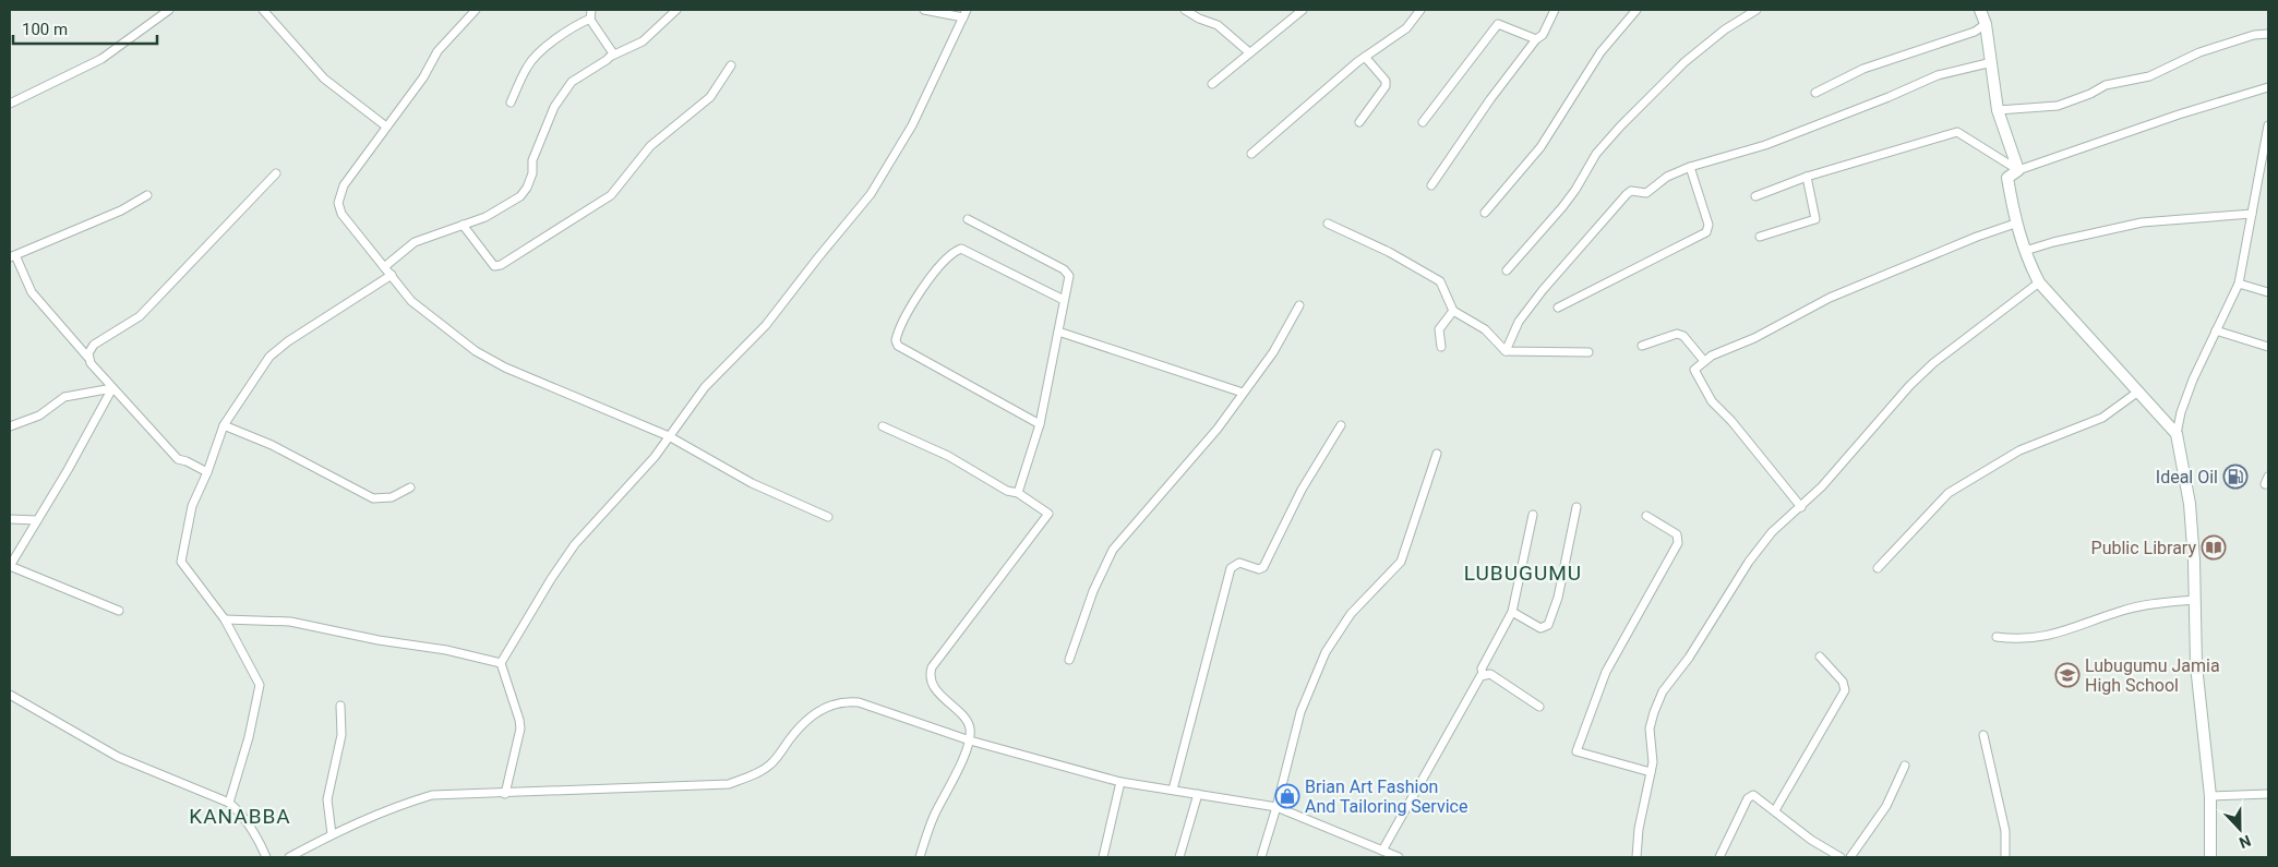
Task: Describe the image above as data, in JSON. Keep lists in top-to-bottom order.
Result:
{
  "districts": ["LUBUGUMU", "KANABBA"],
  "places": {
    "fuel station": ["Ideal Oil"],
    "library": ["Public Library"],
    "school or university": ["Lubugumu Jamia High School"],
    "shop": ["Brian Art Fashion And Tailoring Service"]
  },
  "scale_bar": "100 m",
  "north": "bottom"
}
